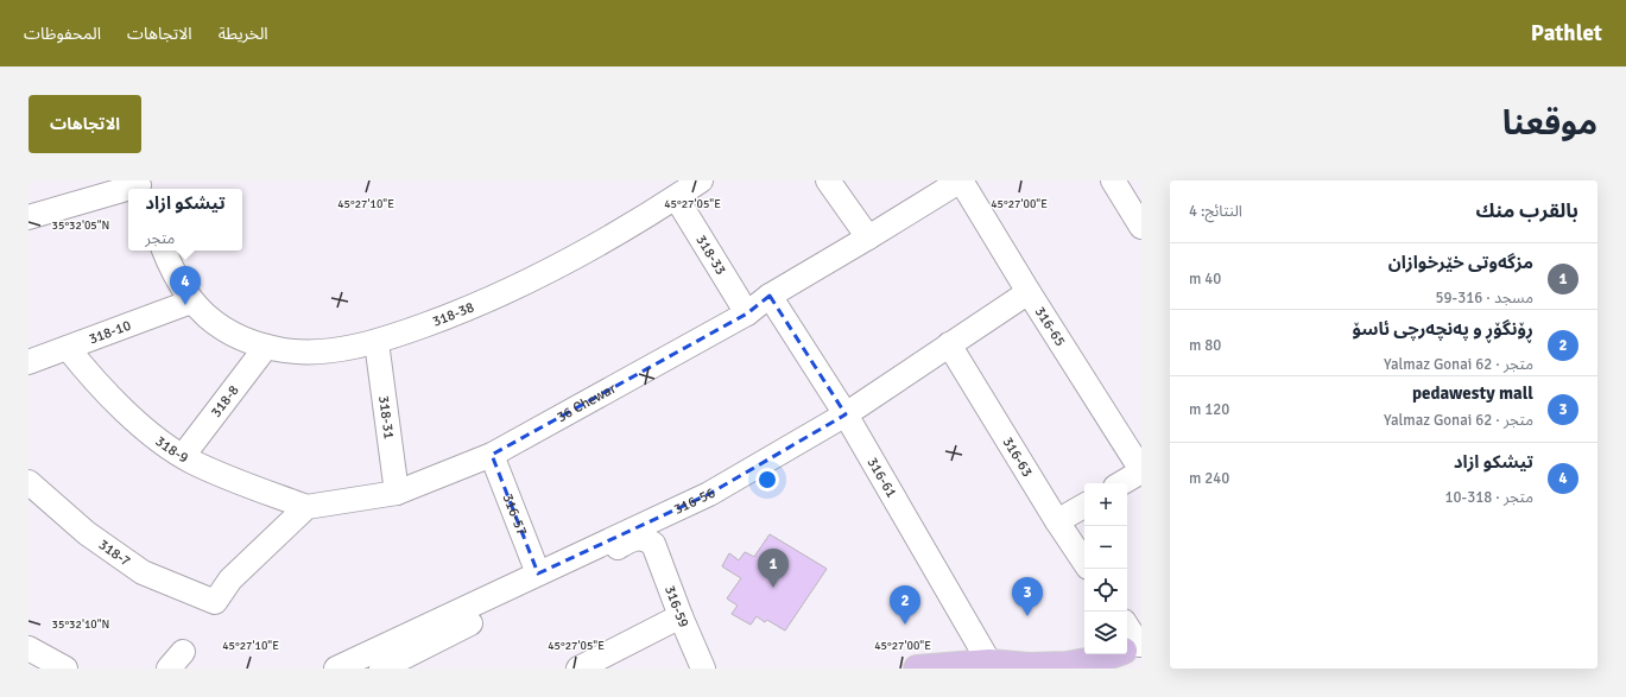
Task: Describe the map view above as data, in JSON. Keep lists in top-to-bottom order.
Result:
{
  "streets": {
    "street": [
      "318-33",
      "318-38",
      "316-65",
      "318-10",
      "318-8",
      "36 Chewar",
      "318-31",
      "318-9",
      "316-63",
      "316-61",
      "316-56",
      "316-57",
      "318-7",
      "316-59"
    ]
  },
  "crossings": [
    ["318-33", "318-38"],
    ["318-33", "36 Chewar"],
    ["318-38", "318-10"],
    ["318-38", "318-8"],
    ["318-38", "318-31"],
    ["316-65", "36 Chewar"],
    ["316-65", "316-56"],
    ["318-10", "318-9"],
    ["318-8", "318-9"],
    ["36 Chewar", "318-31"],
    ["36 Chewar", "318-9"],
    ["36 Chewar", "316-61"],
    ["36 Chewar", "316-57"],
    ["36 Chewar", "318-7"],
    ["318-9", "318-7"],
    ["316-63", "316-56"],
    ["316-61", "316-56"],
    ["316-56", "316-57"]
  ],
  "page": {
    "header": "Pathlet",
    "nav": ["الخريطة", "الاتجاهات", "المحفوظات"],
    "title": "موقعنا",
    "buttons": "الاتجاهات",
    "heading": ["بالقرب منك", "النتائج: 4"],
    "popup": ["تيشكو ازاد", "متجر"],
    "list": [
      {
        "mark": "1",
        "name": "مزگەوتی خێرخوازان",
        "note": "مسجد · 316-59",
        "value": "40 m"
      },
      {
        "mark": "2",
        "name": "ڕۆنگۆڕ و پەنچەرچی ئاسۆ",
        "note": "متجر · 62 Yalmaz Gonai",
        "value": "80 m"
      },
      {
        "mark": "3",
        "name": "pedawesty mall",
        "note": "متجر · 62 Yalmaz Gonai",
        "value": "120 m"
      },
      {
        "mark": "4",
        "name": "تيشكو ازاد",
        "note": "متجر · 318-10",
        "value": "240 m"
      }
    ],
    "pins": [
      "4",
      "1",
      "3",
      "2"
    ],
    "map_buttons": ["+", "−"]
  },
  "coordinates": [
    "45°27'10\"E",
    "45°27'05\"E",
    "45°27'00\"E",
    "35°32'05\"N",
    "35°32'10\"N"
  ]
}
